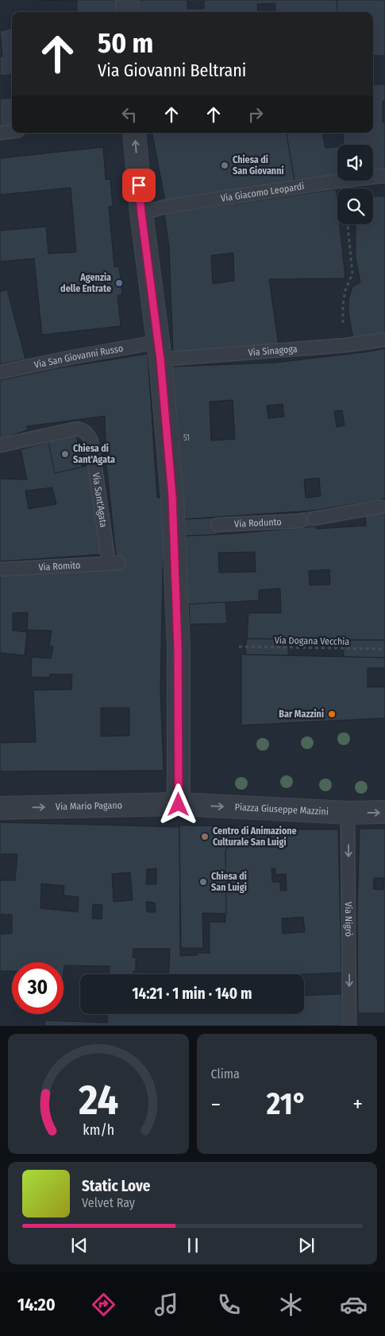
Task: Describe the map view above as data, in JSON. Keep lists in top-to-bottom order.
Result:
{
  "streets": {
    "street": ["Via Mario Pagano", "Piazza Giuseppe Mazzini"],
    "lane": [
      "Via Giacomo Leopardi",
      "Via Sinagoga",
      "Via San Giovanni Russo",
      "Via Sant'Agata",
      "Via Rodunto",
      "Via Romito",
      "Via Nigrò"
    ],
    "path": ["Via Dogana Vecchia"]
  },
  "crossings": [
    ["Via Sinagoga", "Via San Giovanni Russo"],
    ["Via Sant'Agata", "Via Romito"],
    ["Via Mario Pagano", "Piazza Giuseppe Mazzini"],
    ["Piazza Giuseppe Mazzini", "Via Nigrò"]
  ],
  "one_way": ["Via Mario Pagano", "Piazza Giuseppe Mazzini", "Via Nigrò"],
  "places": [
    "Chiesa di San Giovanni",
    "Agenzia delle Entrate",
    "Chiesa di Sant'Agata",
    "Bar Mazzini",
    "Centro di Animazione Culturale San Luigi",
    "Chiesa di San Luigi"
  ],
  "house_numbers": ["51"],
  "page": {
    "turn": ["50 m", "Via Giovanni Beltrani"],
    "limit": "30",
    "trip": "14:21 · 1 min · 140 m",
    "tile": "Clima",
    "heat": ["−", "21°", "+"],
    "song": ["Static Love", "Velvet Ray"],
    "tabs": "14:20",
    "gauge": ["24", "km/h"]
  }
}
